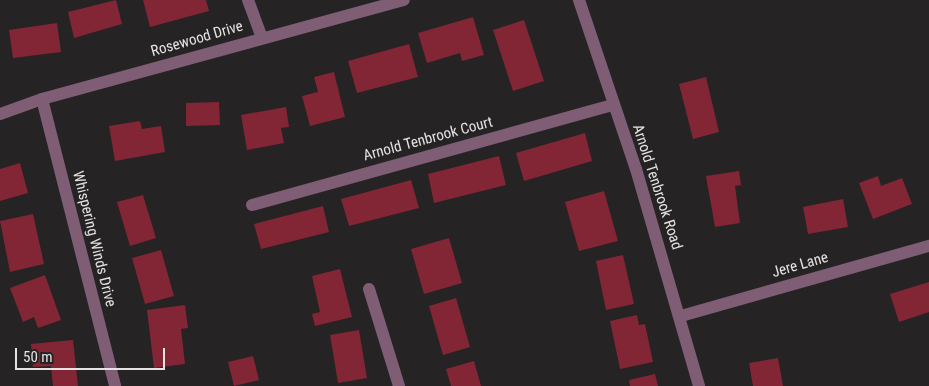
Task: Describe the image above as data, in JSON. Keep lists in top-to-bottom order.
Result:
{
  "streets": {
    "street": [
      "Rosewood Drive",
      "Arnold Tenbrook Court",
      "Arnold Tenbrook Road",
      "Whispering Winds Drive",
      "Jere Lane"
    ]
  },
  "crossings": [
    ["Rosewood Drive", "Whispering Winds Drive"],
    ["Arnold Tenbrook Court", "Arnold Tenbrook Road"],
    ["Arnold Tenbrook Road", "Jere Lane"]
  ],
  "scale_bar": "50 m"
}
